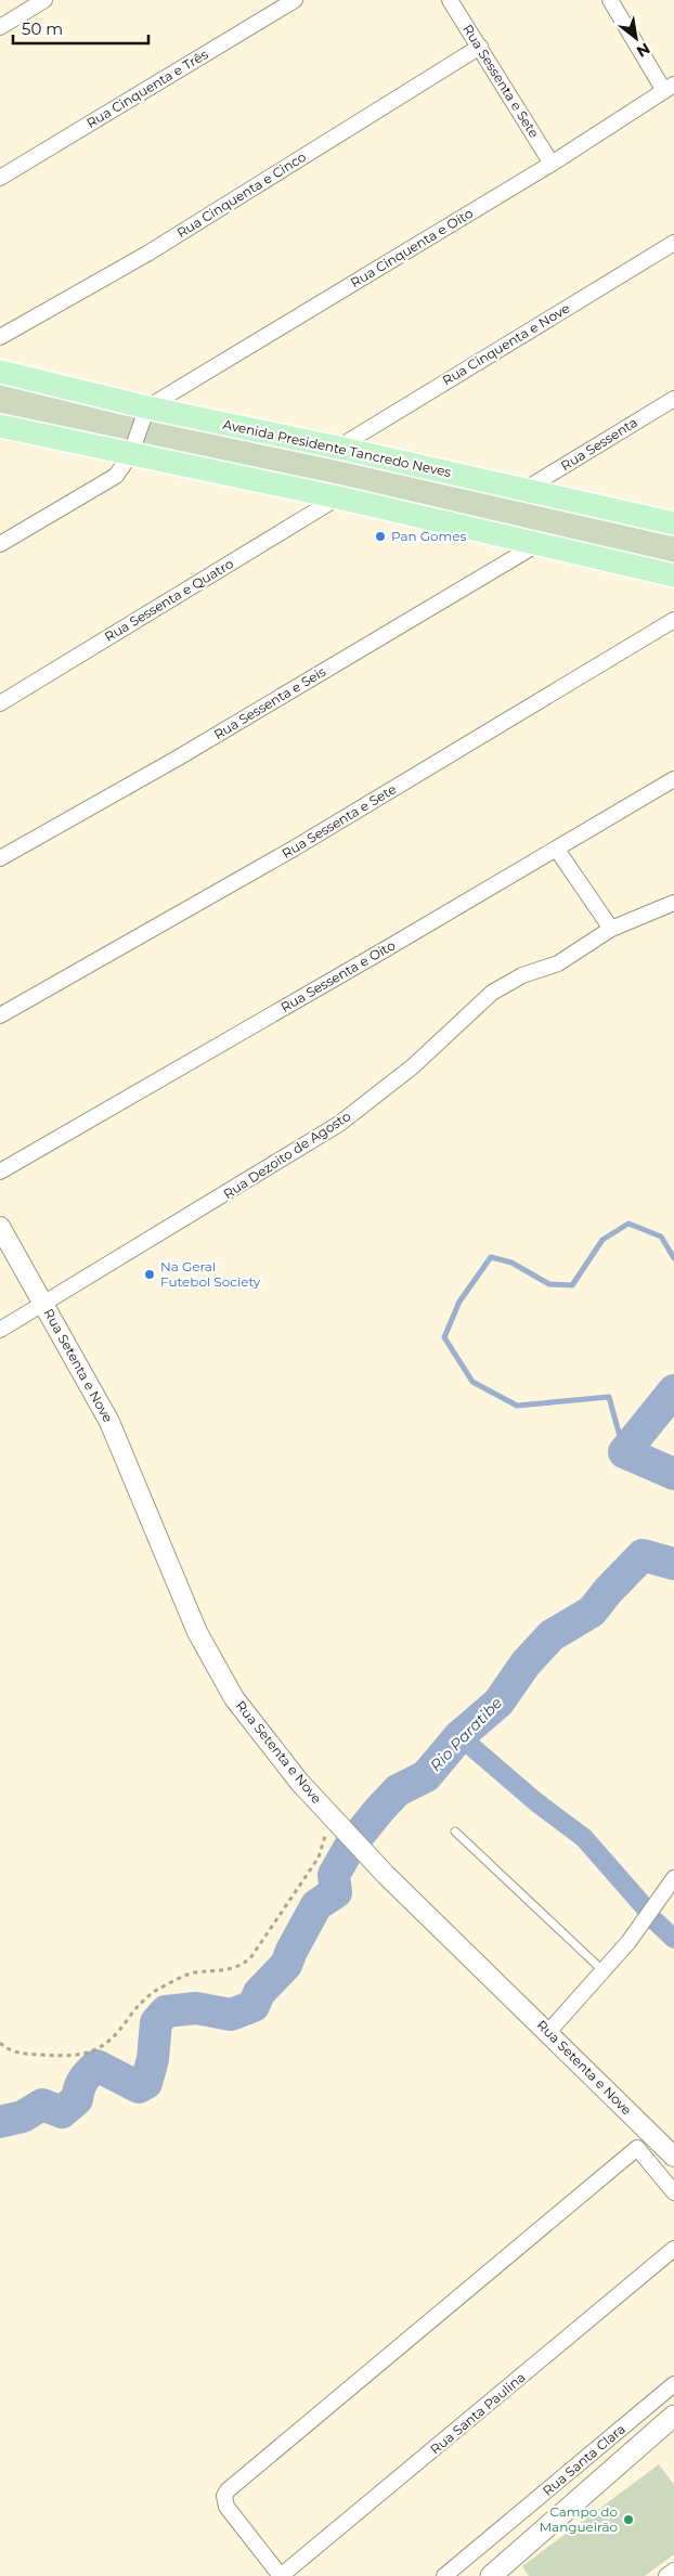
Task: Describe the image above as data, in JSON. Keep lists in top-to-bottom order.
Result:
{
  "streets": {
    "main road": ["Avenida Presidente Tancredo Neves"],
    "street": [
      "Rua Sessenta e Sete",
      "Rua Cinquenta e Três",
      "Rua Cinquenta e Cinco",
      "Rua Cinquenta e Oito",
      "Rua Cinquenta e Nove",
      "Rua Sessenta",
      "Rua Sessenta e Quatro",
      "Rua Sessenta e Seis",
      "Rua Sessenta e Oito",
      "Rua Dezoito de Agosto",
      "Rua Setenta e Nove",
      "Rua Santa Paulina",
      "Rua Santa Clara"
    ]
  },
  "crossings": [
    ["Rua Sessenta e Sete", "Rua Cinquenta e Cinco"],
    ["Rua Sessenta e Sete", "Rua Cinquenta e Oito"],
    ["Rua Cinquenta e Oito", "Avenida Presidente Tancredo Neves"],
    ["Rua Cinquenta e Nove", "Avenida Presidente Tancredo Neves"],
    ["Rua Sessenta", "Avenida Presidente Tancredo Neves"],
    ["Rua Dezoito de Agosto", "Rua Setenta e Nove"]
  ],
  "water": ["Rio Paratibe"],
  "places": ["Pan Gomes", "Na Geral Futebol Society", "Campo do Mangueirão"],
  "scale_bar": "50 m",
  "north": "bottom right"
}
